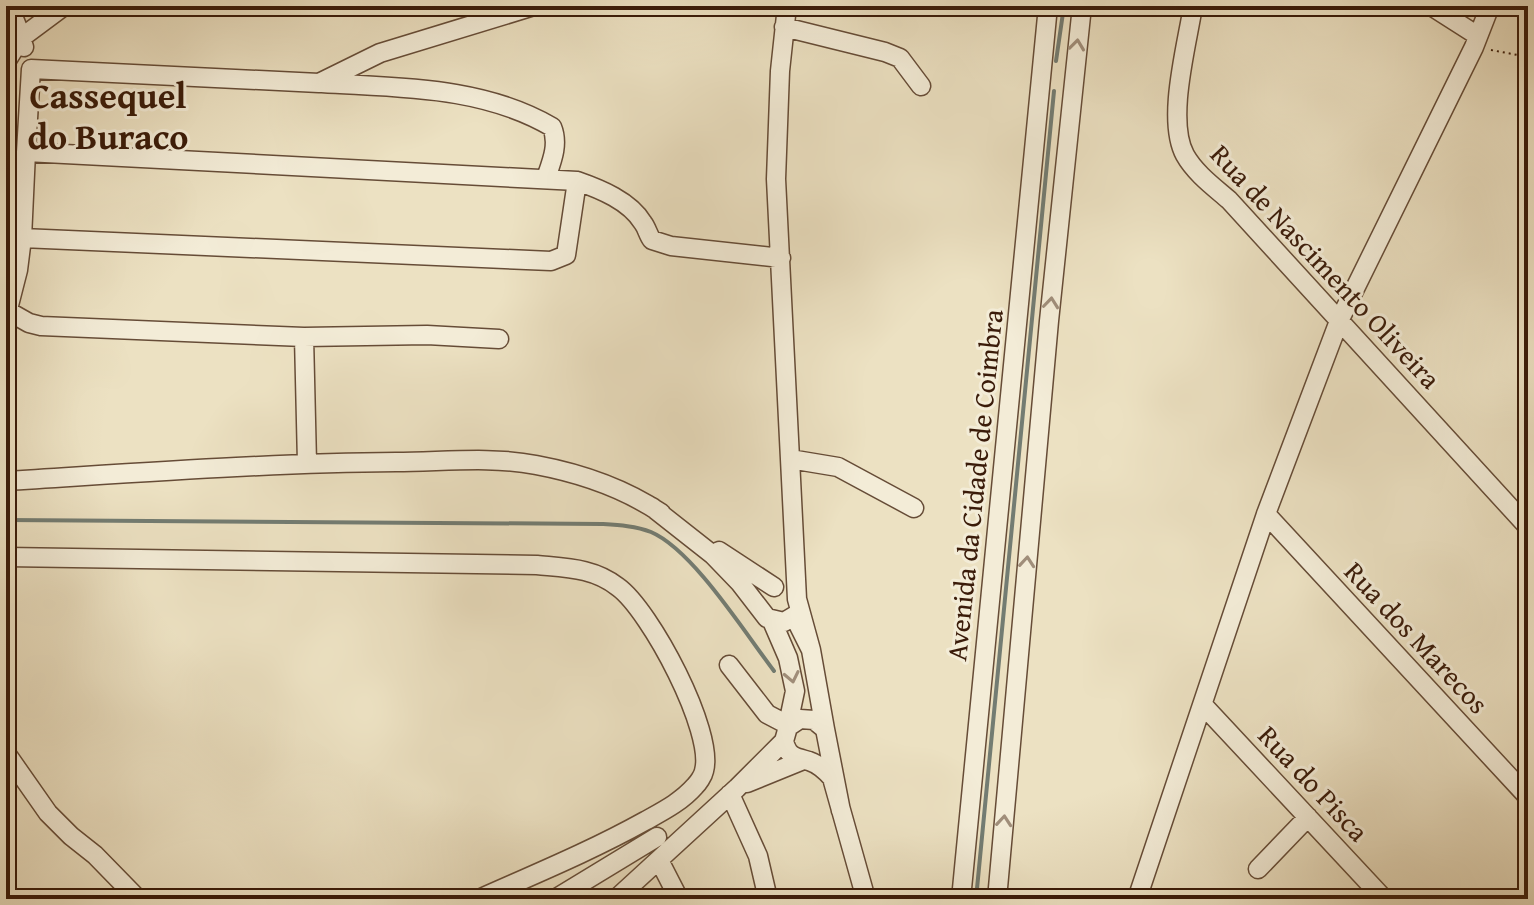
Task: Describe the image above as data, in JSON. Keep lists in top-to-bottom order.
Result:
{
  "streets": {
    "street": [
      "Rua de Nascimento Oliveira",
      "Avenida da Cidade de Coimbra",
      "Rua dos Marecos",
      "Rua do Pisca"
    ]
  },
  "districts": ["Cassequel do Buraco"]
}
